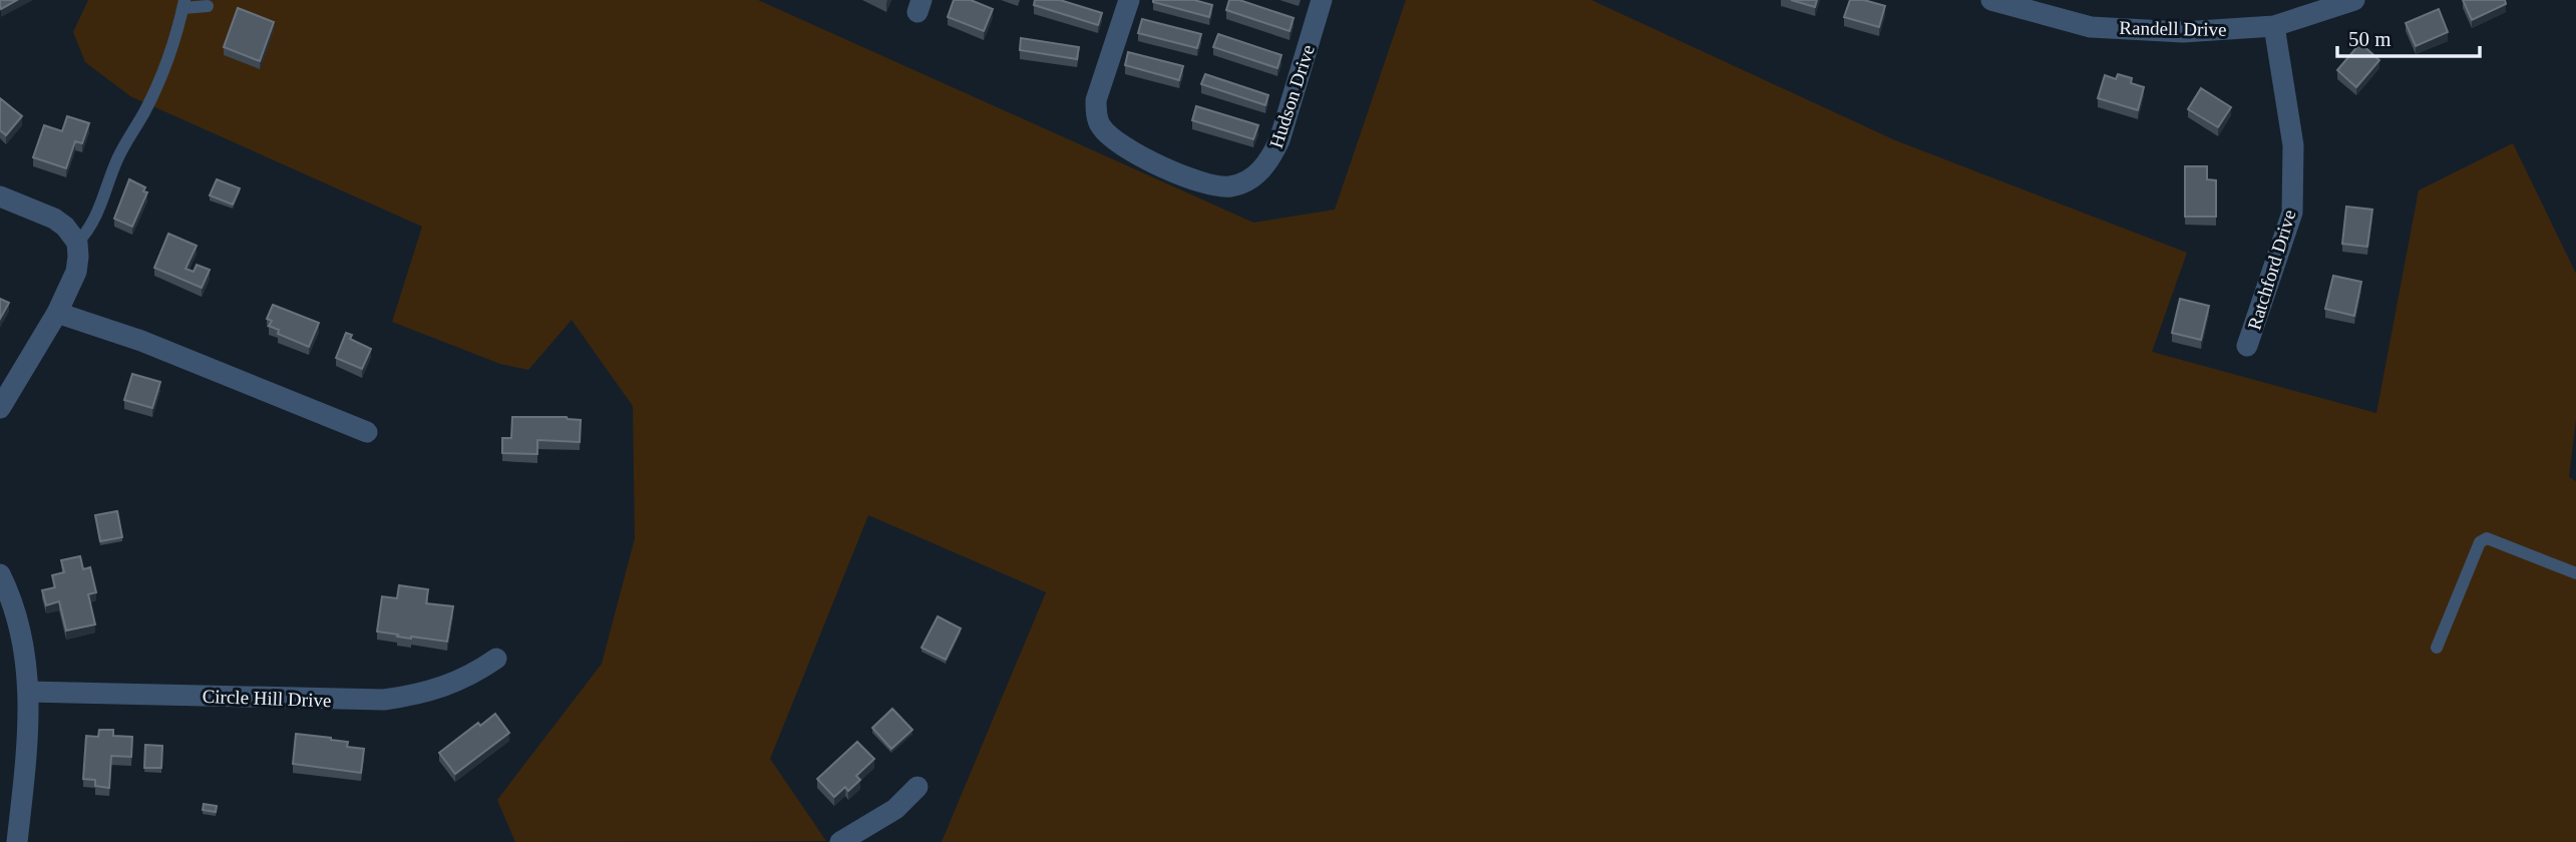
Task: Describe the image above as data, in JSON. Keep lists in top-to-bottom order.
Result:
{
  "streets": {
    "street": [
      "Randell Drive",
      "Hudson Drive",
      "Ratchford Drive",
      "Circle Hill Drive"
    ]
  },
  "crossings": [
    ["Randell Drive", "Ratchford Drive"]
  ],
  "scale_bar": "50 m"
}
